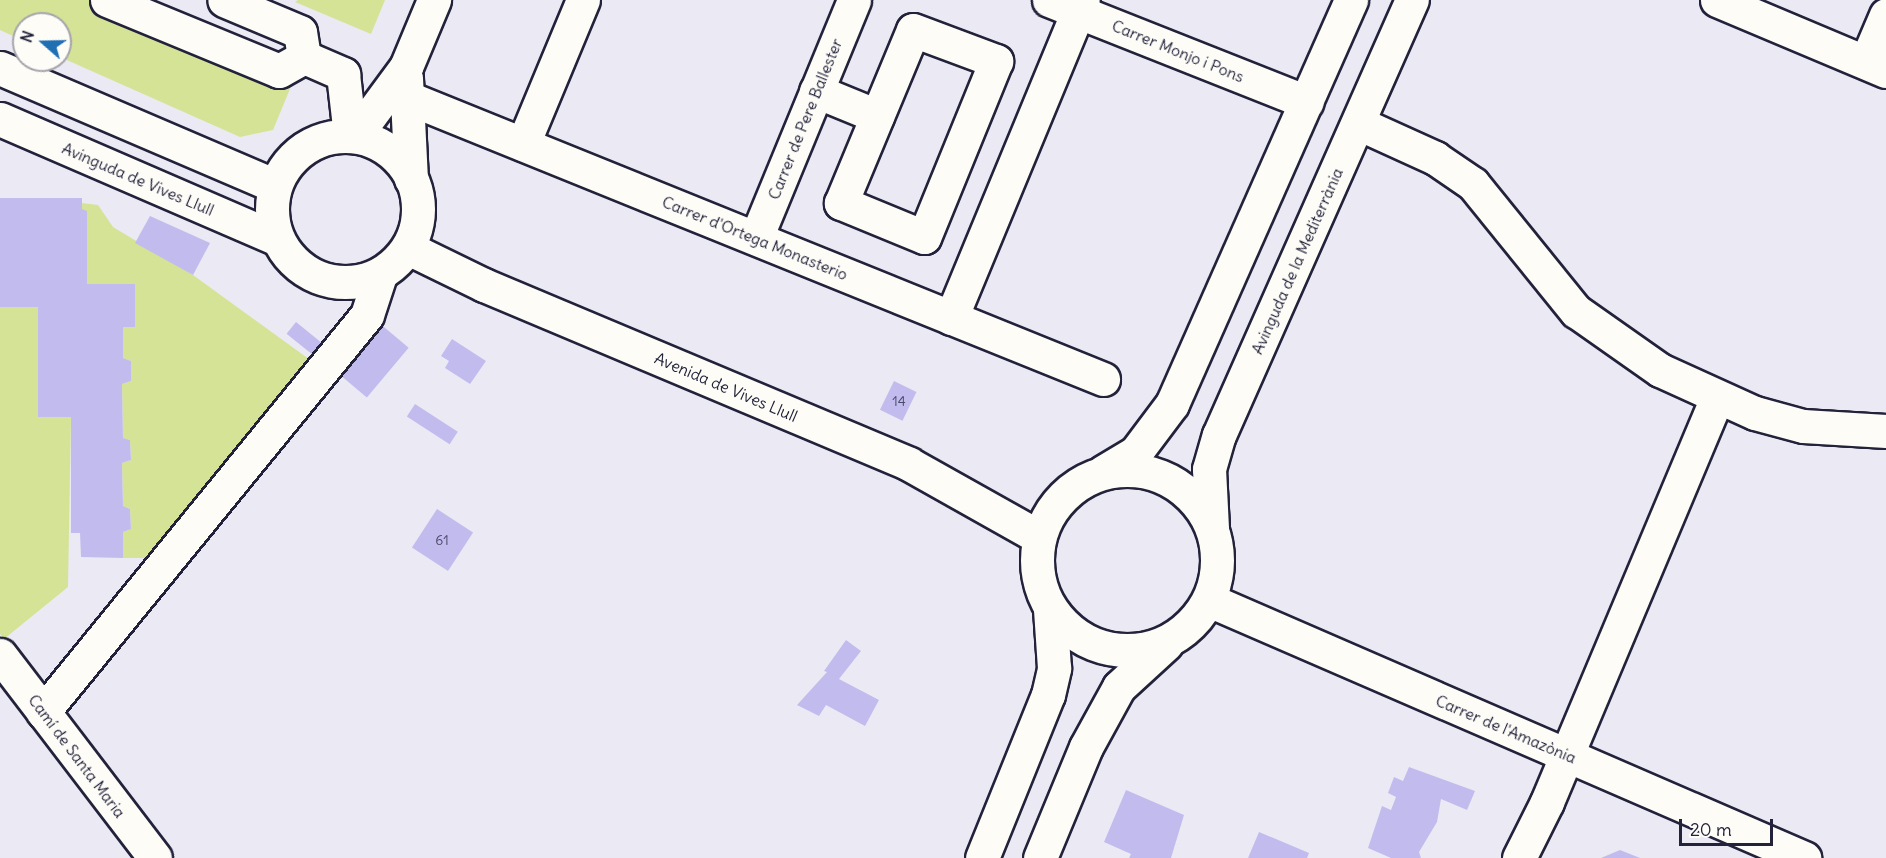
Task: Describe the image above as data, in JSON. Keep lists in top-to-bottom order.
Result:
{
  "streets": {
    "street": [
      "Carrer Monjo i Pons",
      "Carrer de Pere Ballester",
      "Avinguda de Vives Llull",
      "Carrer d'Ortega Monasterio",
      "Avinguda de la Mediterrània",
      "Avenida de Vives Llull",
      "Carrer de l'Amazònia",
      "Camí de Santa Maria"
    ]
  },
  "crossings": [
    ["Carrer de Pere Ballester", "Carrer d'Ortega Monasterio"],
    ["Avinguda de Vives Llull", "Avenida de Vives Llull"],
    ["Avinguda de la Mediterrània", "Avenida de Vives Llull"],
    ["Avinguda de la Mediterrània", "Carrer de l'Amazònia"],
    ["Avenida de Vives Llull", "Carrer de l'Amazònia"]
  ],
  "house_numbers": ["14", "61"],
  "scale_bar": "20 m",
  "north": "left"
}
